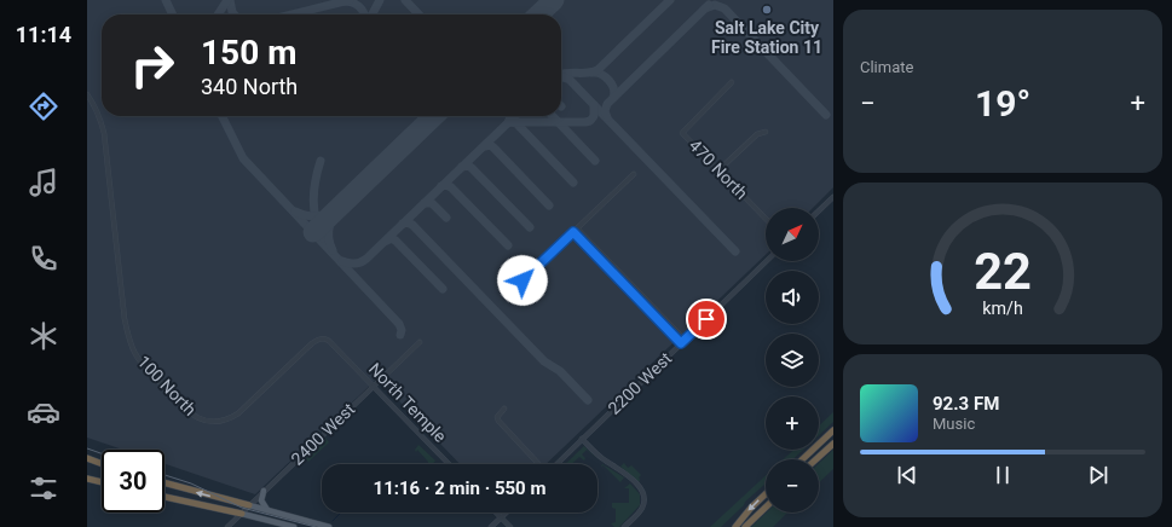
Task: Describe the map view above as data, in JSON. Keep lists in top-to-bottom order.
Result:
{
  "streets": {
    "street": [
      "470 North",
      "2200 West",
      "100 North",
      "North Temple",
      "2400 West"
    ]
  },
  "crossings": [
    ["100 North", "North Temple"],
    ["North Temple", "2400 West"]
  ],
  "places": ["Salt Lake City Fire Station 11"],
  "north": "top right",
  "page": {
    "tabs": "11:14",
    "tile": "Climate",
    "turn": ["150 m", "340 North"],
    "heat": ["−", "19°", "+"],
    "map_buttons": ["+", "−"],
    "song": ["92.3 FM", "Music"],
    "limit": "30",
    "trip": "11:16 · 2 min · 550 m",
    "gauge": ["22", "km/h"]
  }
}
